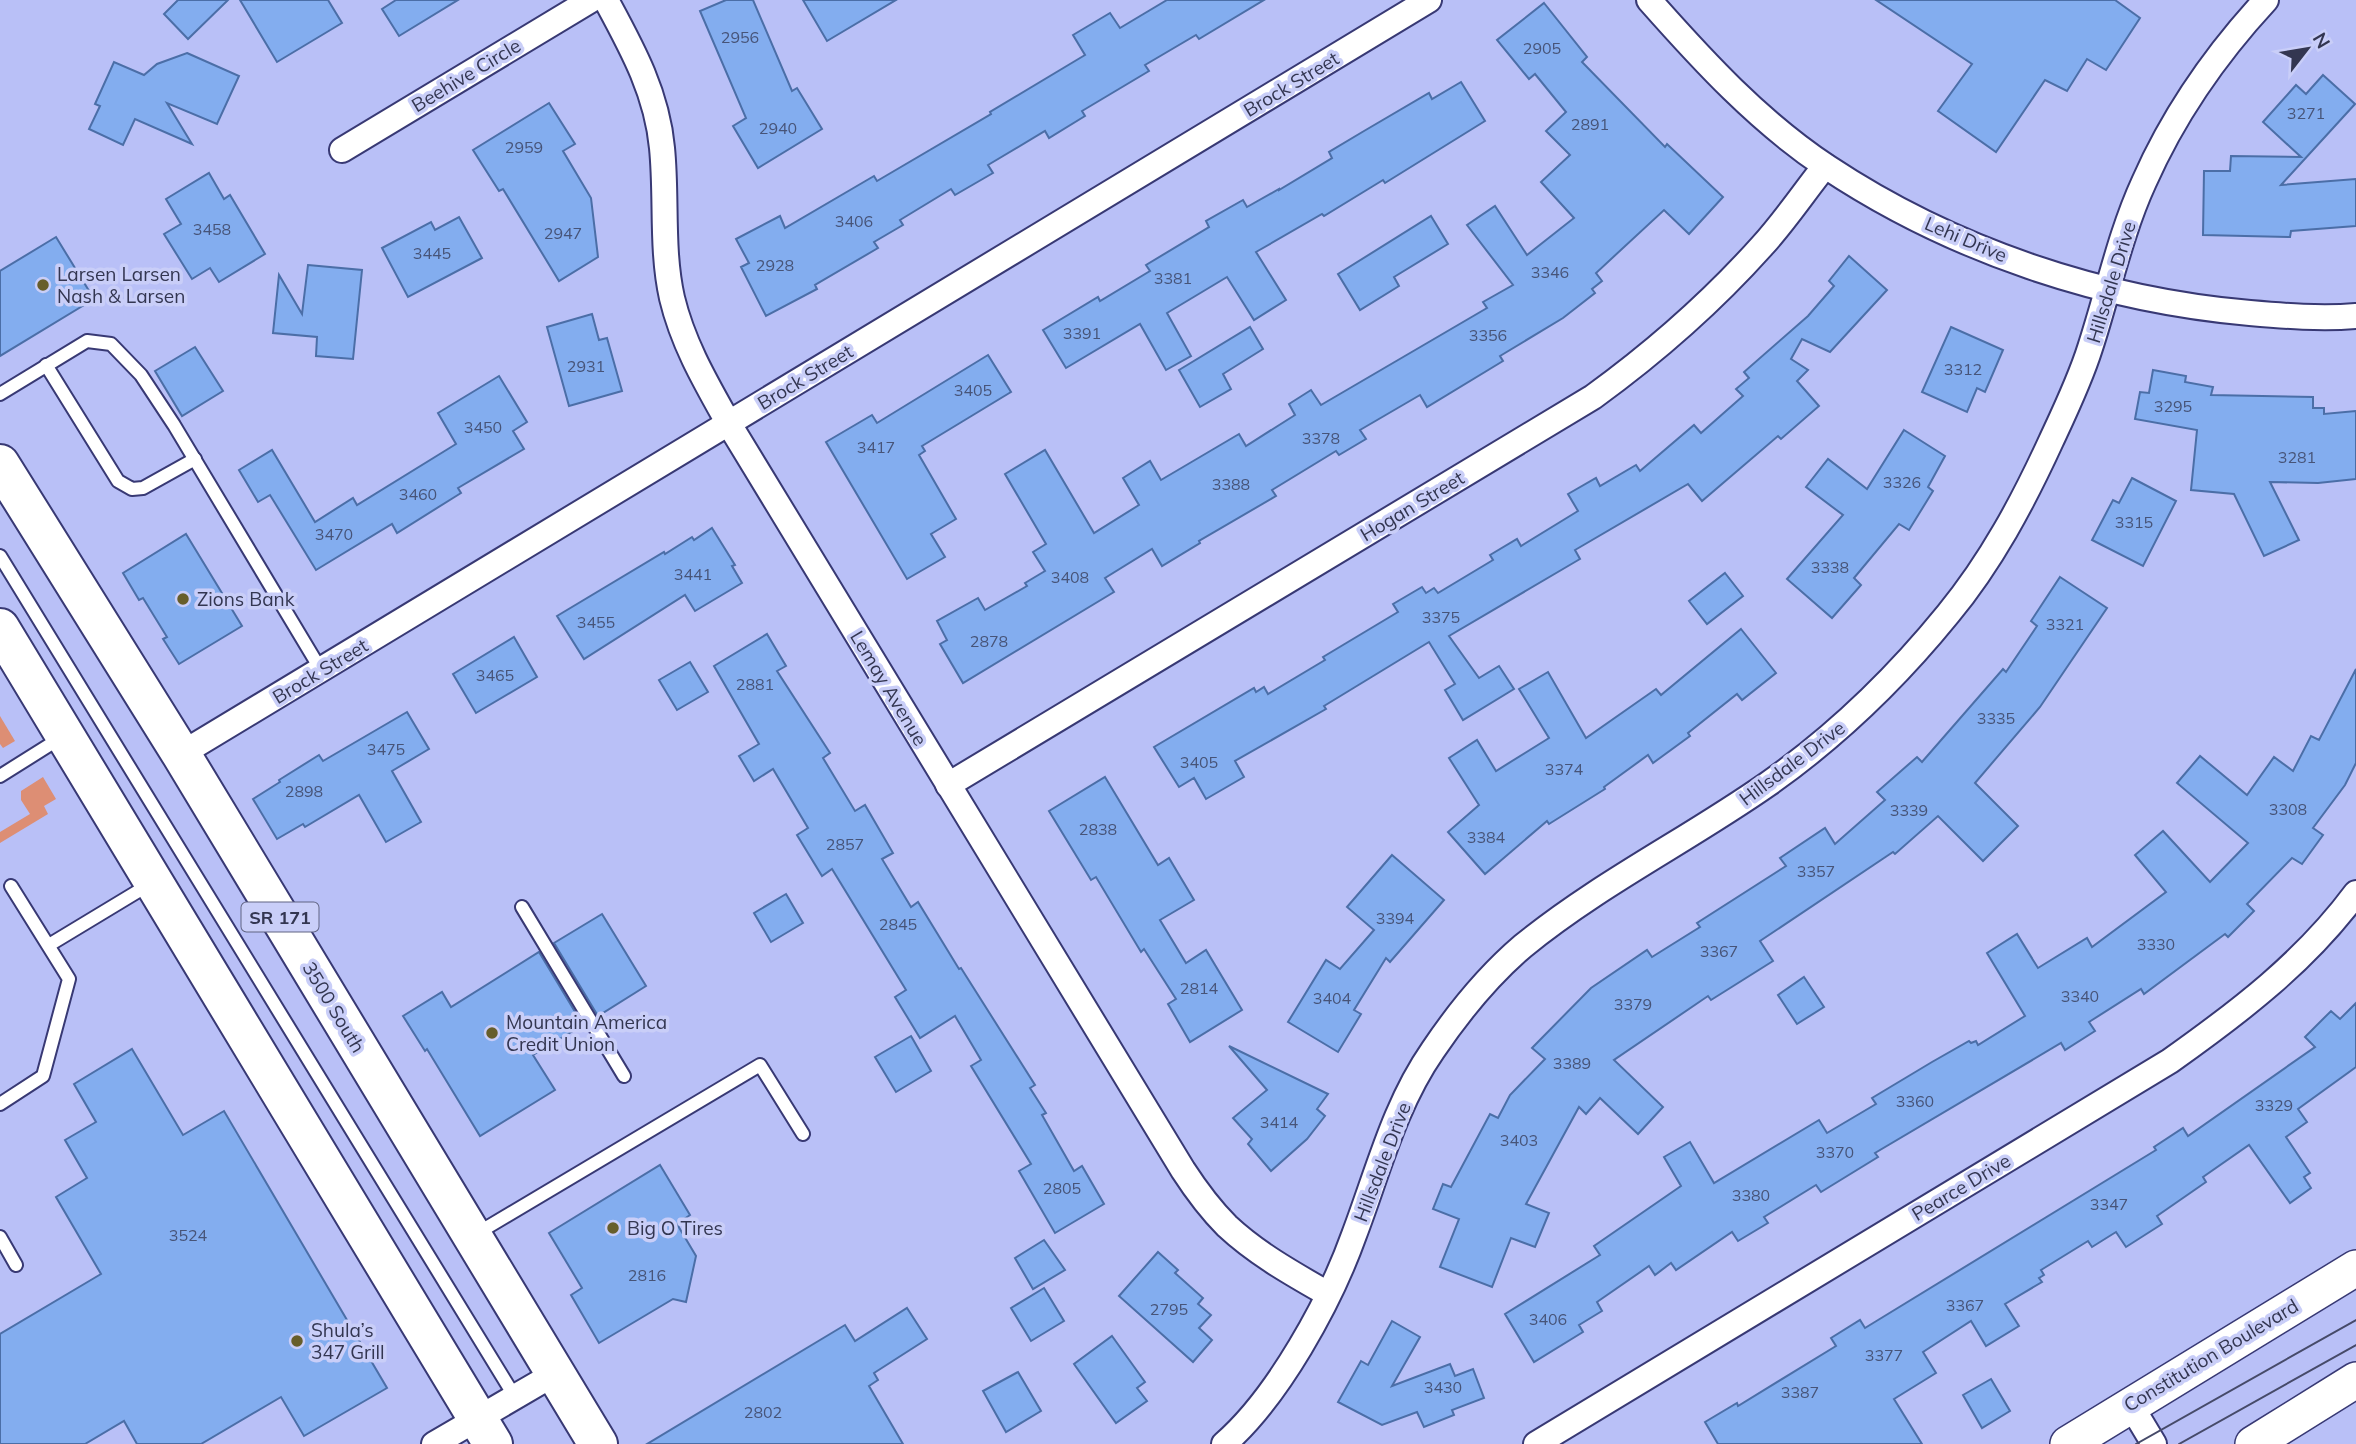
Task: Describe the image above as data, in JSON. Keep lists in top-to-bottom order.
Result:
{
  "streets": {
    "main road": ["SR 171", "3500 South", "Constitution Boulevard"],
    "street": [
      "Beehive Circle",
      "Brock Street",
      "Lehi Drive",
      "Hillsdale Drive",
      "Hogan Street",
      "Lemay Avenue",
      "Pearce Drive"
    ]
  },
  "crossings": [
    ["Brock Street", "Lemay Avenue"],
    ["Brock Street", "3500 South"],
    ["Lehi Drive", "Hillsdale Drive"],
    ["Lehi Drive", "Hogan Street"],
    ["Hillsdale Drive", "Lemay Avenue"],
    ["Hogan Street", "Lemay Avenue"]
  ],
  "places": [
    "Larsen Larsen Nash & Larsen",
    "Zions Bank",
    "Mountain America Credit Union",
    "Big O Tires",
    "Shula’s 347 Grill"
  ],
  "house_numbers": [
    "2956",
    "2905",
    "3271",
    "2891",
    "2940",
    "2959",
    "3406",
    "3458",
    "2947",
    "3445",
    "2928",
    "3346",
    "3381",
    "3391",
    "3356",
    "2931",
    "3312",
    "3405",
    "3295",
    "3450",
    "3378",
    "3417",
    "3281",
    "3326",
    "3388",
    "3460",
    "3315",
    "3470",
    "3338",
    "3441",
    "3408",
    "3375",
    "3455",
    "3321",
    "2878",
    "3465",
    "2881",
    "3335",
    "3475",
    "3405",
    "3374",
    "2898",
    "3308",
    "3339",
    "2838",
    "3384",
    "2857",
    "3357",
    "3394",
    "2845",
    "3330",
    "3367",
    "2814",
    "3340",
    "3404",
    "3379",
    "3389",
    "3360",
    "3329",
    "3414",
    "3403",
    "3370",
    "2805",
    "3380",
    "3347",
    "3524",
    "2816",
    "3367",
    "2795",
    "3406",
    "3377",
    "3430",
    "3387",
    "2802"
  ],
  "north": "top right"
}
